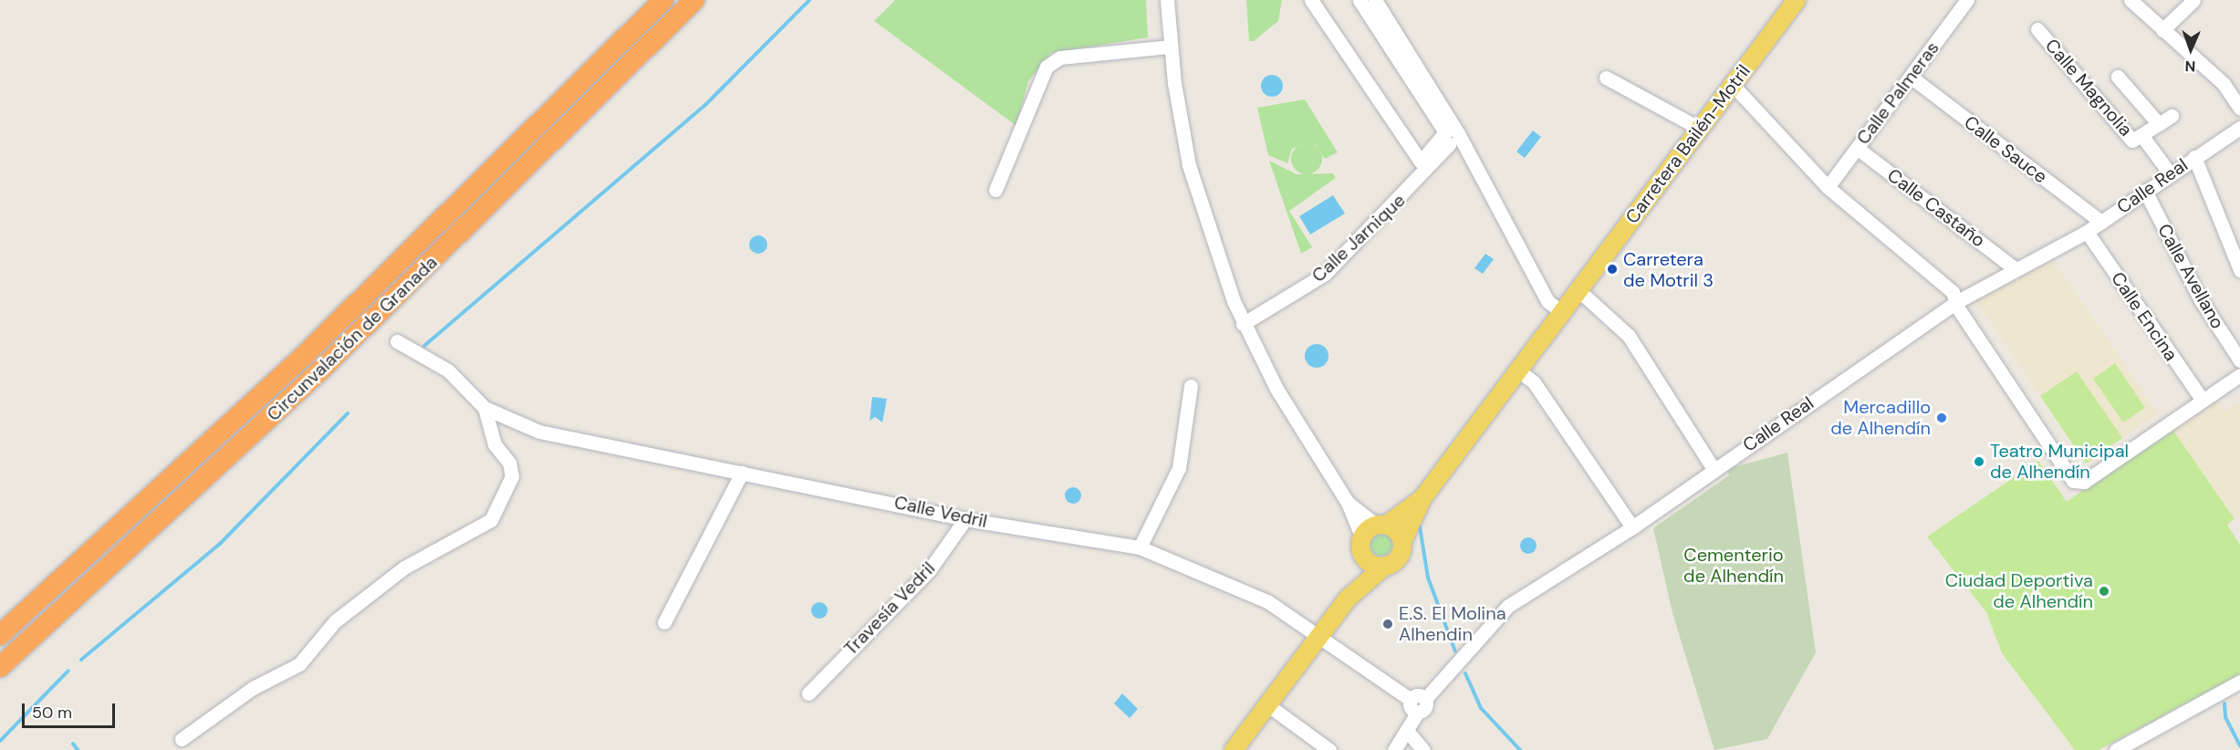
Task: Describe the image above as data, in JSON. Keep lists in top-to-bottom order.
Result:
{
  "streets": {
    "highway": ["Circunvalación de Granada"],
    "main road": ["Carretera Bailén-Motril"],
    "street": [
      "Calle Magnolia",
      "Calle Palmeras",
      "Calle Sauce",
      "Calle Real",
      "Calle Castaño",
      "Calle Jarnique",
      "Calle Avellano",
      "Calle Encina",
      "Calle Vedril",
      "Travesía Vedril"
    ]
  },
  "crossings": [
    ["Calle Magnolia", "Calle Real"],
    ["Calle Palmeras", "Calle Sauce"],
    ["Calle Palmeras", "Calle Castaño"],
    ["Calle Sauce", "Calle Real"],
    ["Calle Real", "Calle Castaño"],
    ["Calle Real", "Calle Avellano"],
    ["Calle Real", "Calle Encina"],
    ["Calle Real", "Calle Vedril"],
    ["Calle Vedril", "Travesía Vedril"]
  ],
  "parks": ["Cementerio de Alhendín"],
  "places": [
    "Carretera de Motril 3",
    "Mercadillo de Alhendín",
    "Teatro Municipal de Alhendín",
    "Ciudad Deportiva de Alhendín",
    "E.S. El Molina Alhendin"
  ],
  "scale_bar": "50 m",
  "north": "bottom"
}
